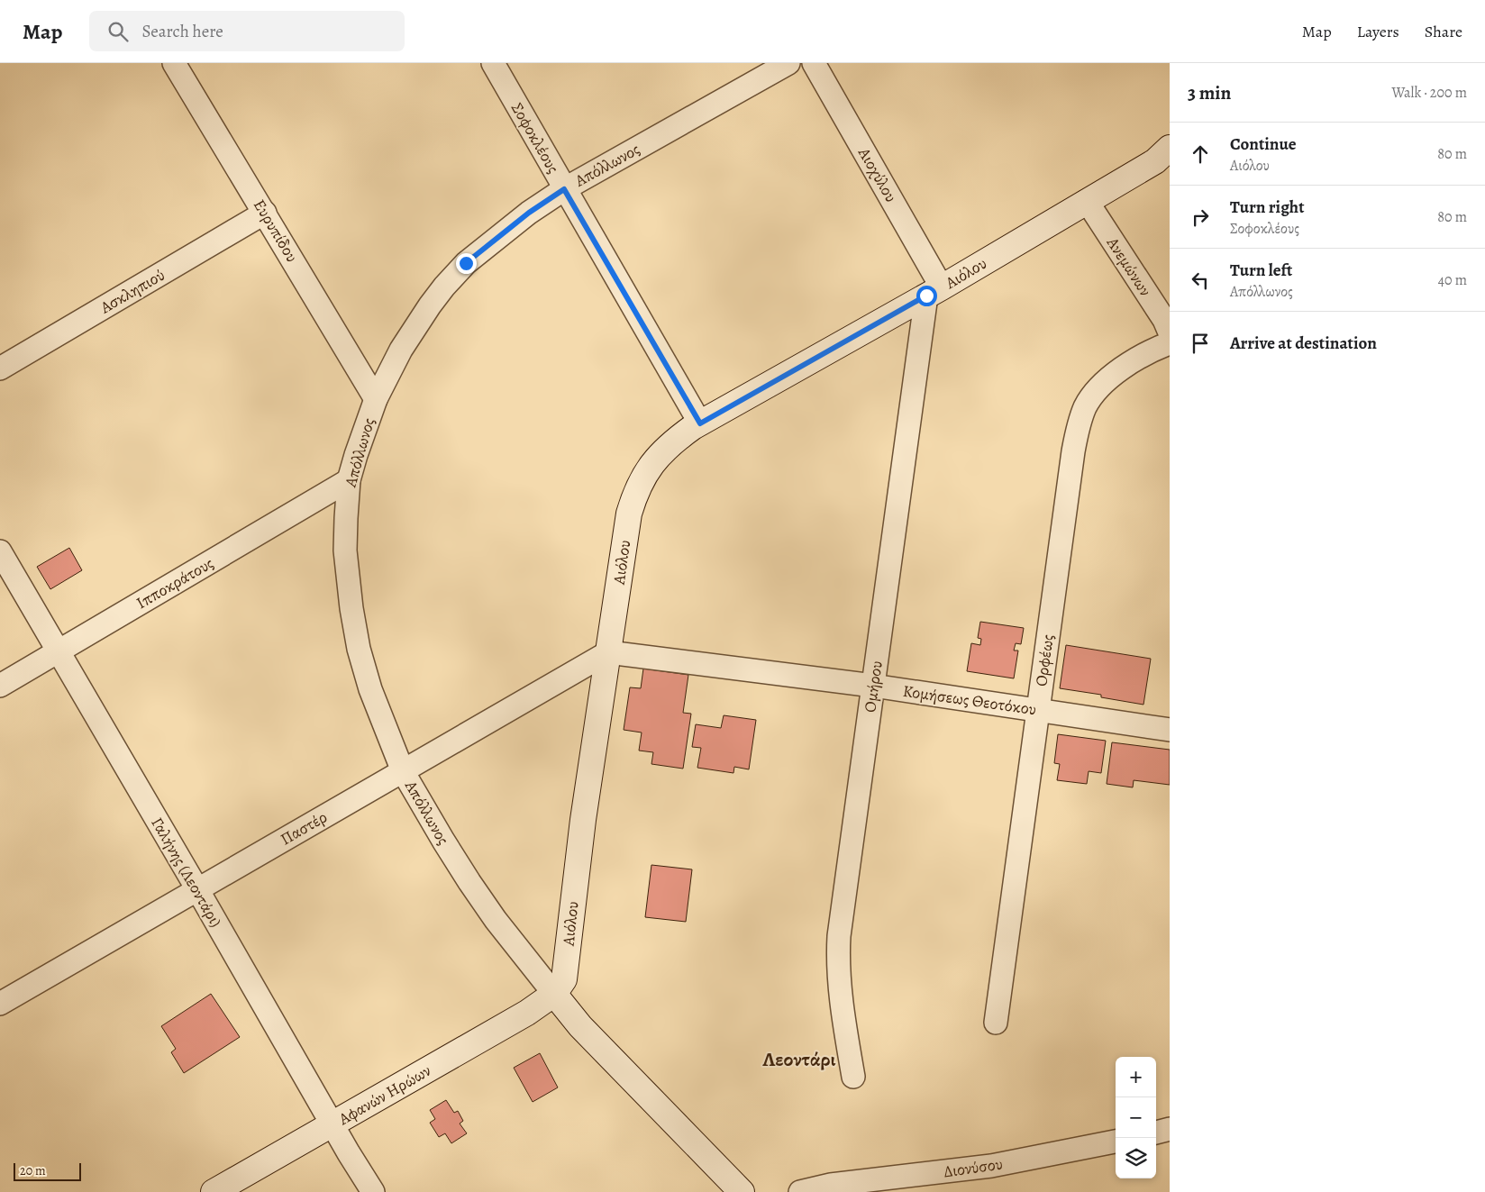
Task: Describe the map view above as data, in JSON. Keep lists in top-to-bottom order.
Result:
{
  "streets": {
    "street": [
      "Σοφοκλέους",
      "Απόλλωνος",
      "Αιοχύλου",
      "Ευρυπίδου",
      "Ανεμώνων",
      "Αιόλου",
      "Ασκληπιού",
      "Ιπποκράτους",
      "Ορφέως",
      "Ομήρου",
      "Κομήσεως Θεοτόκου",
      "Παστέρ",
      "Γαλήνης (Λεοντάρι)",
      "Αφανών Ηρώων",
      "Διονύσου"
    ]
  },
  "crossings": [
    ["Σοφοκλέους", "Απόλλωνος"],
    ["Σοφοκλέους", "Αιόλου"],
    ["Απόλλωνος", "Ευρυπίδου"],
    ["Απόλλωνος", "Αιόλου"],
    ["Απόλλωνος", "Ιπποκράτους"],
    ["Απόλλωνος", "Παστέρ"],
    ["Απόλλωνος", "Αφανών Ηρώων"],
    ["Αιοχύλου", "Αιόλου"],
    ["Αιοχύλου", "Ομήρου"],
    ["Ευρυπίδου", "Ασκληπιού"],
    ["Ανεμώνων", "Αιόλου"],
    ["Αιόλου", "Ομήρου"],
    ["Αιόλου", "Κομήσεως Θεοτόκου"],
    ["Αιόλου", "Παστέρ"],
    ["Αιόλου", "Αφανών Ηρώων"],
    ["Ιπποκράτους", "Γαλήνης (Λεοντάρι)"],
    ["Ορφέως", "Κομήσεως Θεοτόκου"],
    ["Ομήρου", "Κομήσεως Θεοτόκου"],
    ["Κομήσεως Θεοτόκου", "Παστέρ"],
    ["Παστέρ", "Γαλήνης (Λεοντάρι)"],
    ["Γαλήνης (Λεοντάρι)", "Αφανών Ηρώων"]
  ],
  "districts": ["Λεοντάρι"],
  "scale_bar": "20 m",
  "page": {
    "header": "Map",
    "search": "Search here",
    "nav": ["Map", "Layers", "Share"],
    "heading": ["3 min", "Walk · 200 m"],
    "list": [
      ["Continue", "Αιόλου", "80 m"],
      ["Turn right", "Σοφοκλέους", "80 m"],
      ["Turn left", "Απόλλωνος", "40 m"],
      "Arrive at destination"
    ],
    "map_buttons": ["+", "−"],
    "scale": "20 m"
  }
}
